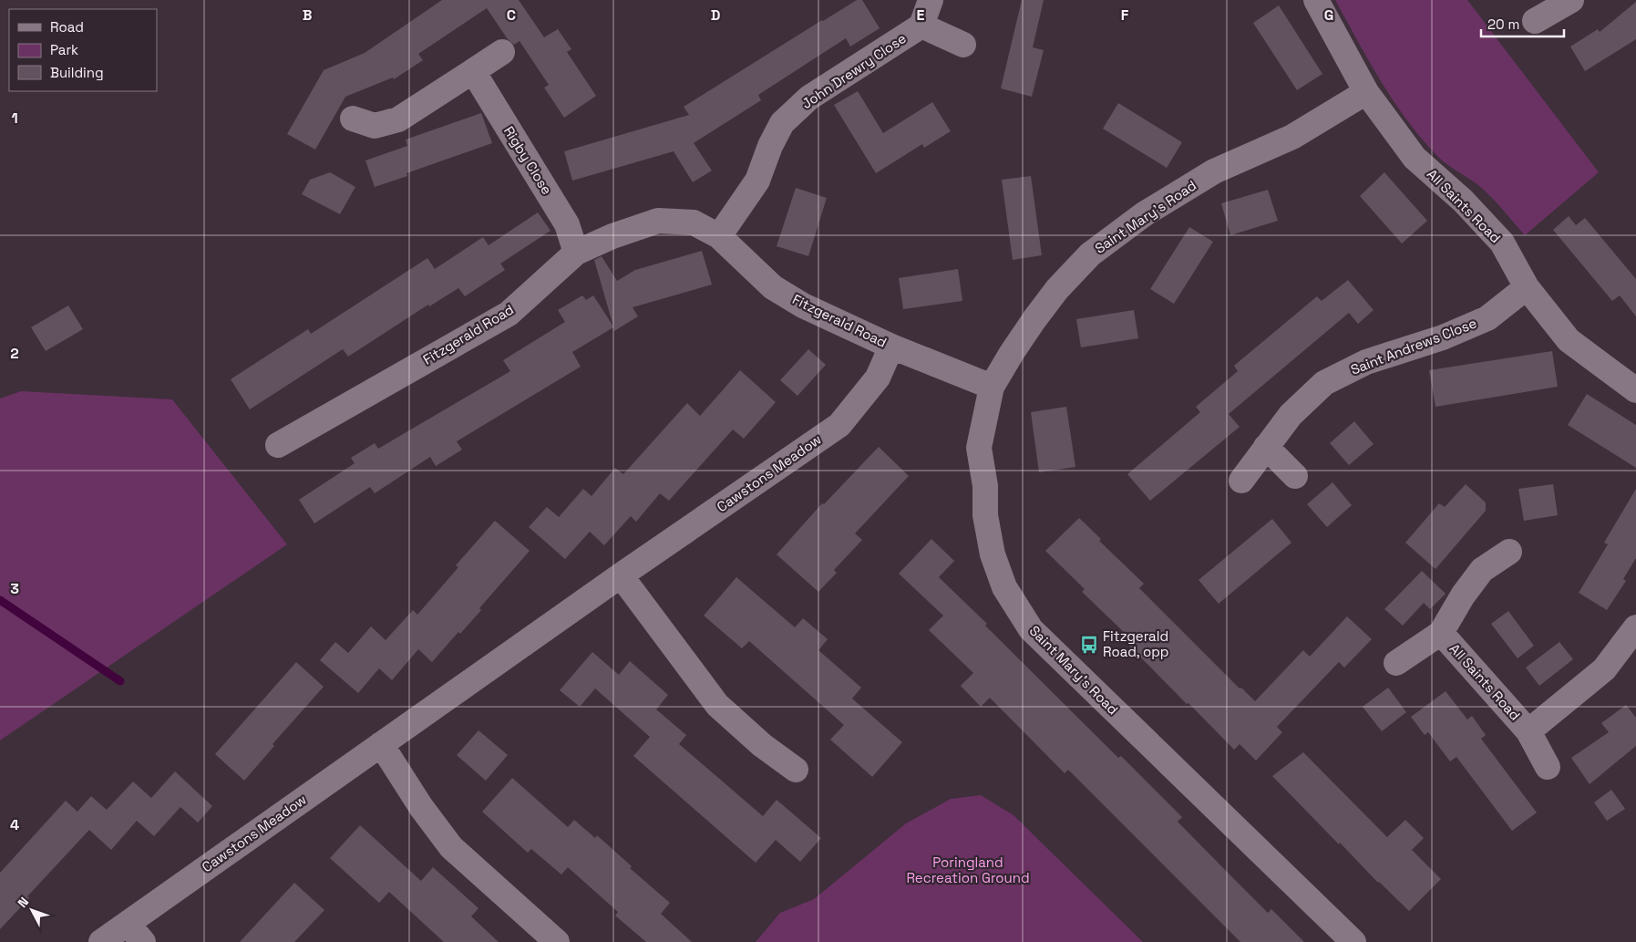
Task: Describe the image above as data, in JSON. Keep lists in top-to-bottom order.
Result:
{
  "streets": {
    "street": [
      "John Drewry Close",
      "Rigby Close",
      "All Saints Road",
      "Saint Mary's Road",
      "Fitzgerald Road",
      "Saint Andrews Close",
      "Cawstons Meadow"
    ]
  },
  "crossings": [
    ["John Drewry Close", "Fitzgerald Road"],
    ["Rigby Close", "Fitzgerald Road"],
    ["All Saints Road", "Saint Mary's Road"],
    ["All Saints Road", "Saint Andrews Close"],
    ["Saint Mary's Road", "Fitzgerald Road"],
    ["Fitzgerald Road", "Cawstons Meadow"]
  ],
  "parks": ["Poringland Recreation Ground"],
  "places": {
    "bus stop": ["Fitzgerald Road, opp"]
  },
  "legend": ["Road", "Park", "Building"],
  "scale_bar": "20 m",
  "north": "top left",
  "grid": {
    "columns": [
      "B",
      "C",
      "D",
      "E",
      "F",
      "G"
    ],
    "rows": [
      "1",
      "2",
      "3",
      "4"
    ]
  }
}
